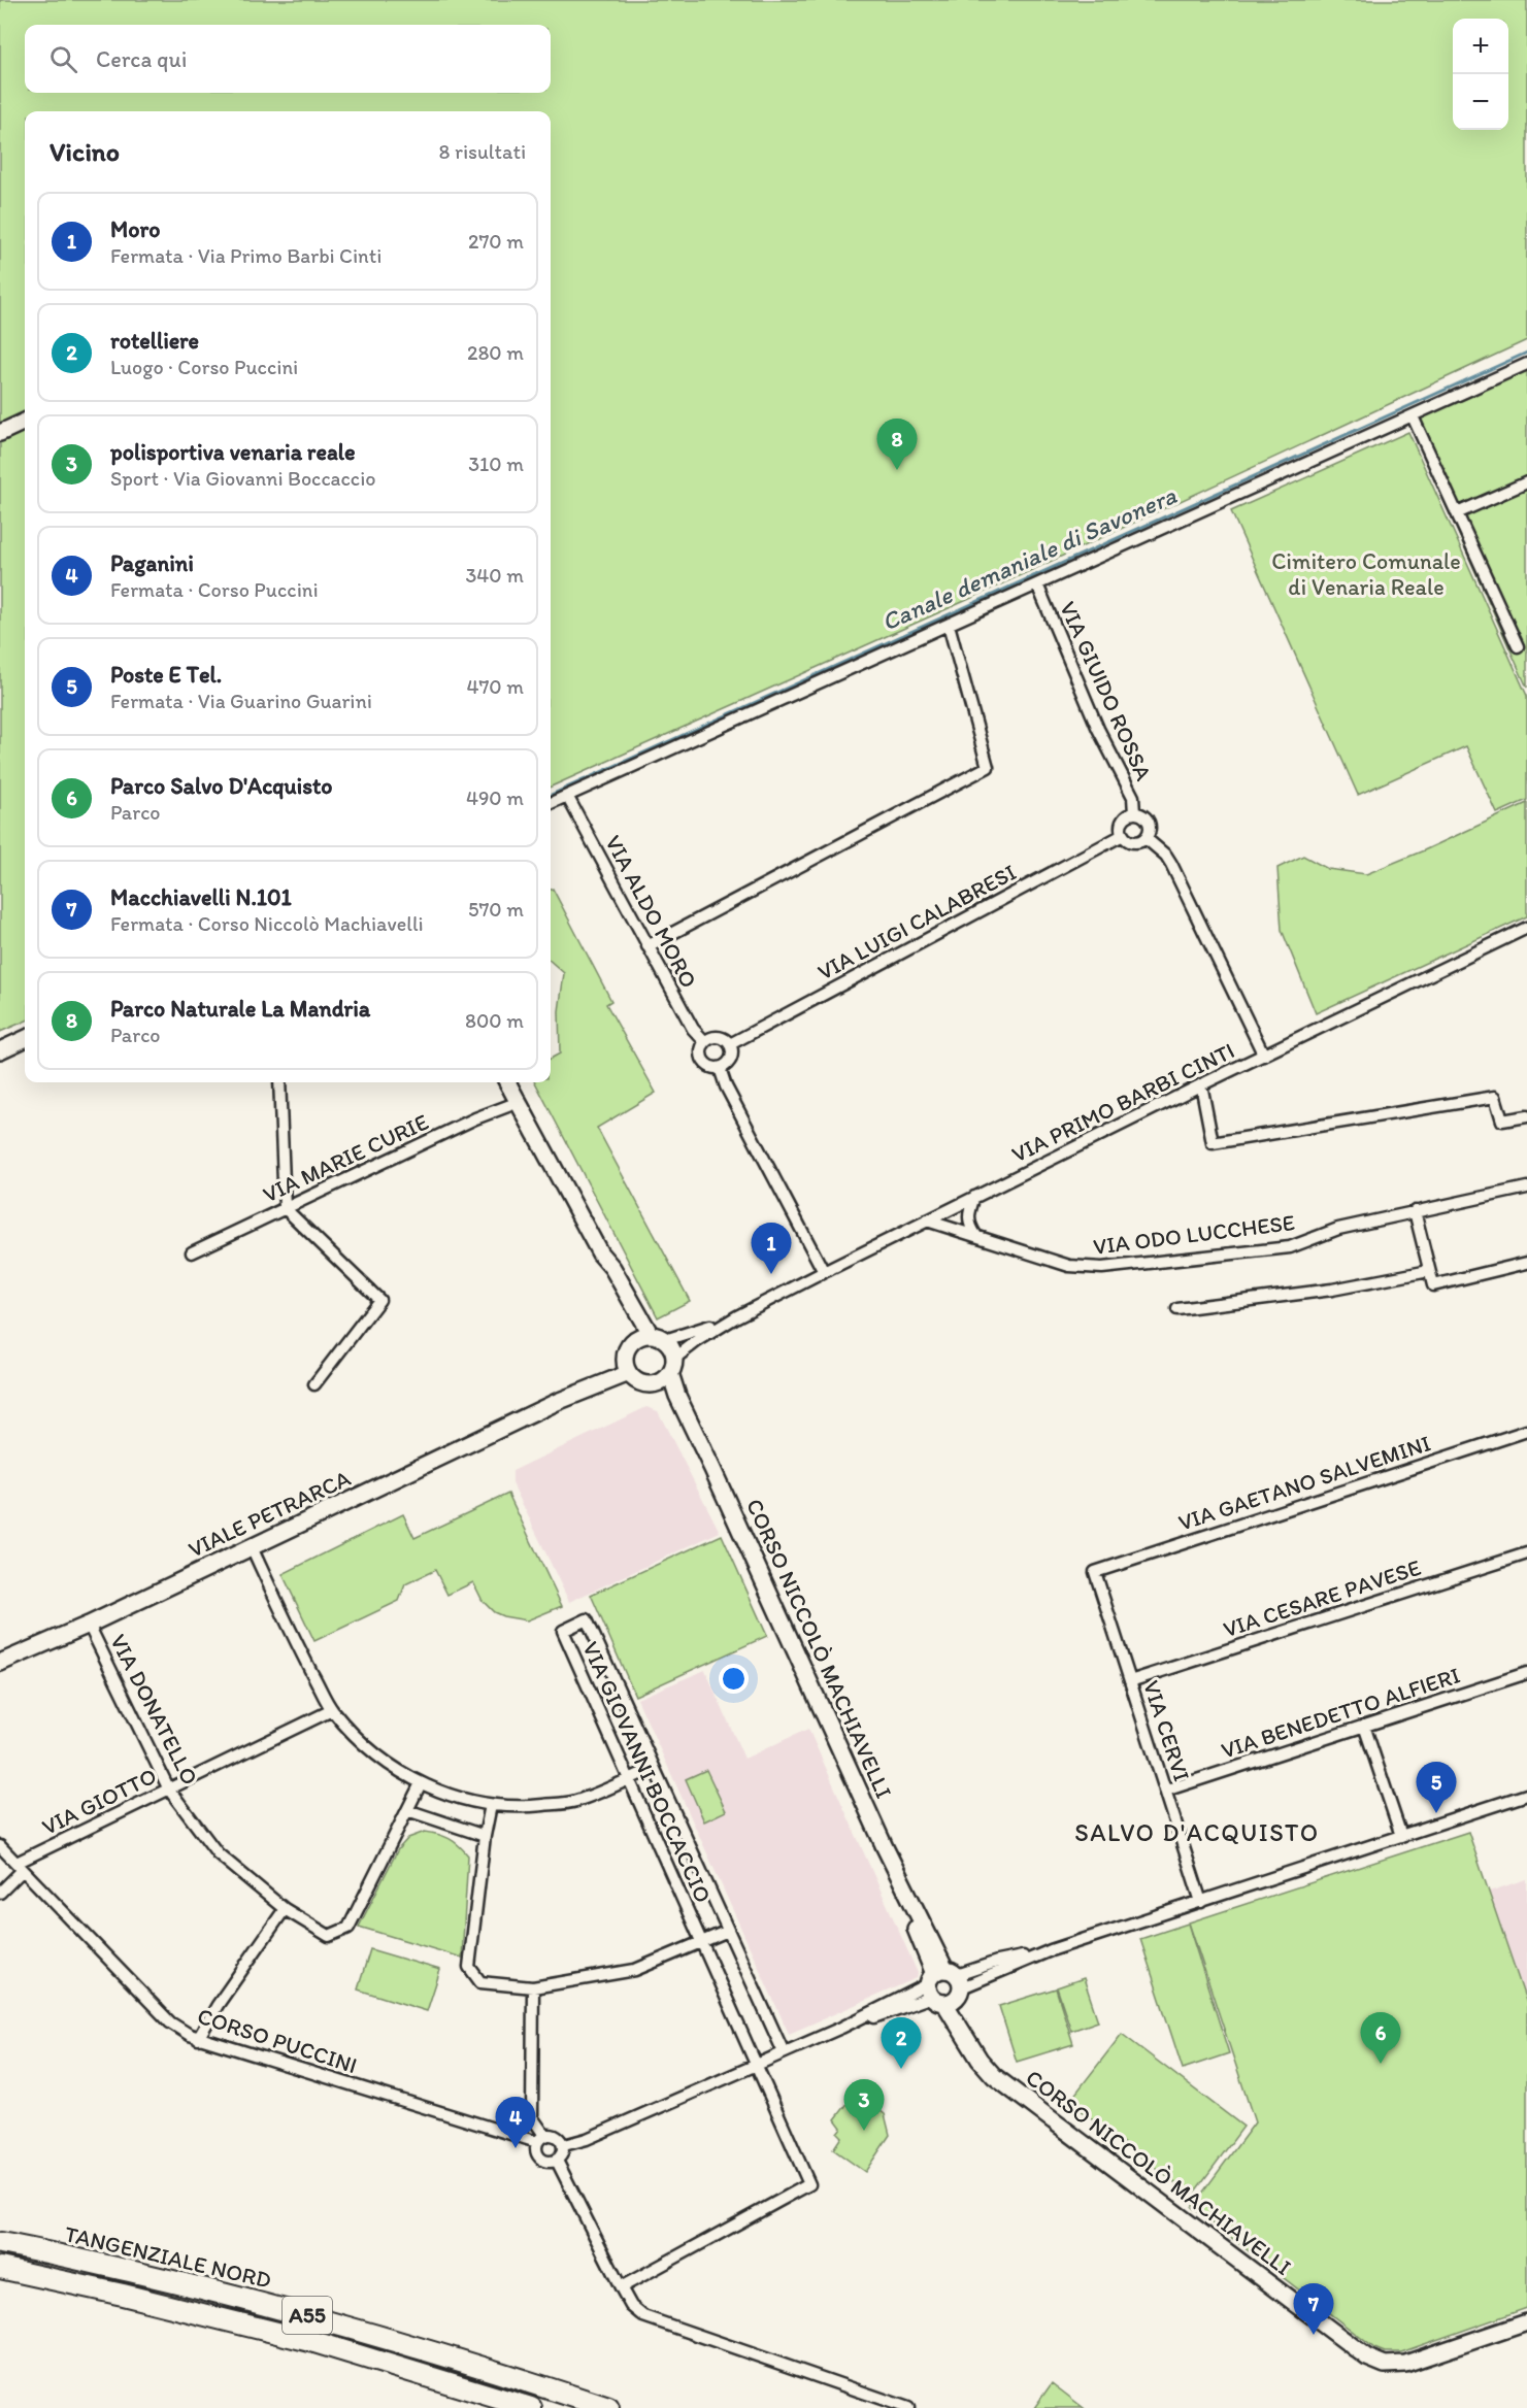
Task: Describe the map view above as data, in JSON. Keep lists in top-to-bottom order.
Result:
{
  "streets": {
    "highway": ["TANGENZIALE NORD", "A55"],
    "street": [
      "VIA GIUIDO ROSSA",
      "VIA ALDO MORO",
      "VIA LUIGI CALABRESI",
      "VIA PRIMO BARBI CINTI",
      "VIA MARIE CURIE",
      "VIA ODO LUCCHESE",
      "VIA GAETANO SALVEMINI",
      "VIALE PETRARCA",
      "VIA CESARE PAVESE",
      "CORSO NICCOLÒ MACHIAVELLI",
      "VIA DONATELLO",
      "VIA BENEDETTO ALFIERI",
      "VIA CERVI",
      "VIA GIOVANNI BOCCACCIO",
      "VIA GIOTTO",
      "CORSO PUCCINI"
    ]
  },
  "crossings": [
    ["VIA GIUIDO ROSSA", "VIA LUIGI CALABRESI"],
    ["VIA ALDO MORO", "VIA LUIGI CALABRESI"],
    ["VIA PRIMO BARBI CINTI", "VIA ODO LUCCHESE"],
    ["VIA PRIMO BARBI CINTI", "VIALE PETRARCA"],
    ["VIA PRIMO BARBI CINTI", "CORSO NICCOLÒ MACHIAVELLI"],
    ["VIA GAETANO SALVEMINI", "VIA CERVI"],
    ["VIALE PETRARCA", "CORSO NICCOLÒ MACHIAVELLI"],
    ["VIALE PETRARCA", "VIA DONATELLO"],
    ["VIA CESARE PAVESE", "VIA CERVI"],
    ["VIA DONATELLO", "VIA GIOTTO"],
    ["VIA BENEDETTO ALFIERI", "VIA CERVI"],
    ["VIA GIOTTO", "CORSO PUCCINI"]
  ],
  "districts": ["SALVO D'ACQUISTO"],
  "water": ["Canale demaniale di Savonera"],
  "parks": ["Cimitero Comunale di Venaria Reale"],
  "page": {
    "map_buttons": ["+", "−"],
    "search": "Cerca qui",
    "heading": ["Vicino", "8 risultati"],
    "list": [
      {
        "mark": "1",
        "name": "Moro",
        "note": "Fermata · Via Primo Barbi Cinti",
        "value": "270 m"
      },
      {
        "mark": "2",
        "name": "rotelliere",
        "note": "Luogo · Corso Puccini",
        "value": "280 m"
      },
      {
        "mark": "3",
        "name": "polisportiva venaria reale",
        "note": "Sport · Via Giovanni Boccaccio",
        "value": "310 m"
      },
      {
        "mark": "4",
        "name": "Paganini",
        "note": "Fermata · Corso Puccini",
        "value": "340 m"
      },
      {
        "mark": "5",
        "name": "Poste E Tel.",
        "note": "Fermata · Via Guarino Guarini",
        "value": "470 m"
      },
      {
        "mark": "6",
        "name": "Parco Salvo D'Acquisto",
        "note": "Parco",
        "value": "490 m"
      },
      {
        "mark": "7",
        "name": "Macchiavelli N.101",
        "note": "Fermata · Corso Niccolò Machiavelli",
        "value": "570 m"
      },
      {
        "mark": "8",
        "name": "Parco Naturale La Mandria",
        "note": "Parco",
        "value": "800 m"
      }
    ],
    "pins": [
      "8",
      "1",
      "5",
      "6",
      "2",
      "3",
      "4",
      "7"
    ]
  }
}
